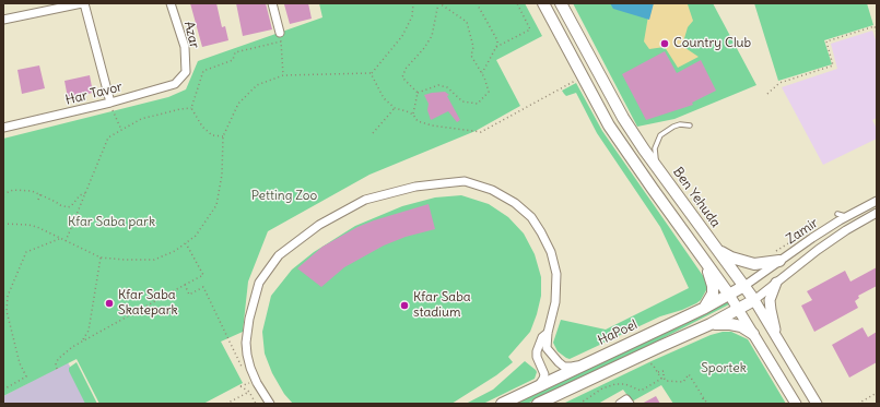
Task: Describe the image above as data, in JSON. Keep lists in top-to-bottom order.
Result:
{
  "streets": {
    "main road": ["Ben Yehuda", "HaPoel"],
    "street": ["Azar", "Har Tavor", "Zamir"]
  },
  "crossings": [
    ["Azar", "Har Tavor"],
    ["Ben Yehuda", "Zamir"],
    ["Ben Yehuda", "HaPoel"],
    ["Zamir", "HaPoel"]
  ],
  "parks": ["Petting Zoo", "Kfar Saba park", "Sportek"],
  "places": ["Country Club", "Kfar Saba Skatepark", "Kfar Saba stadium"]
}
